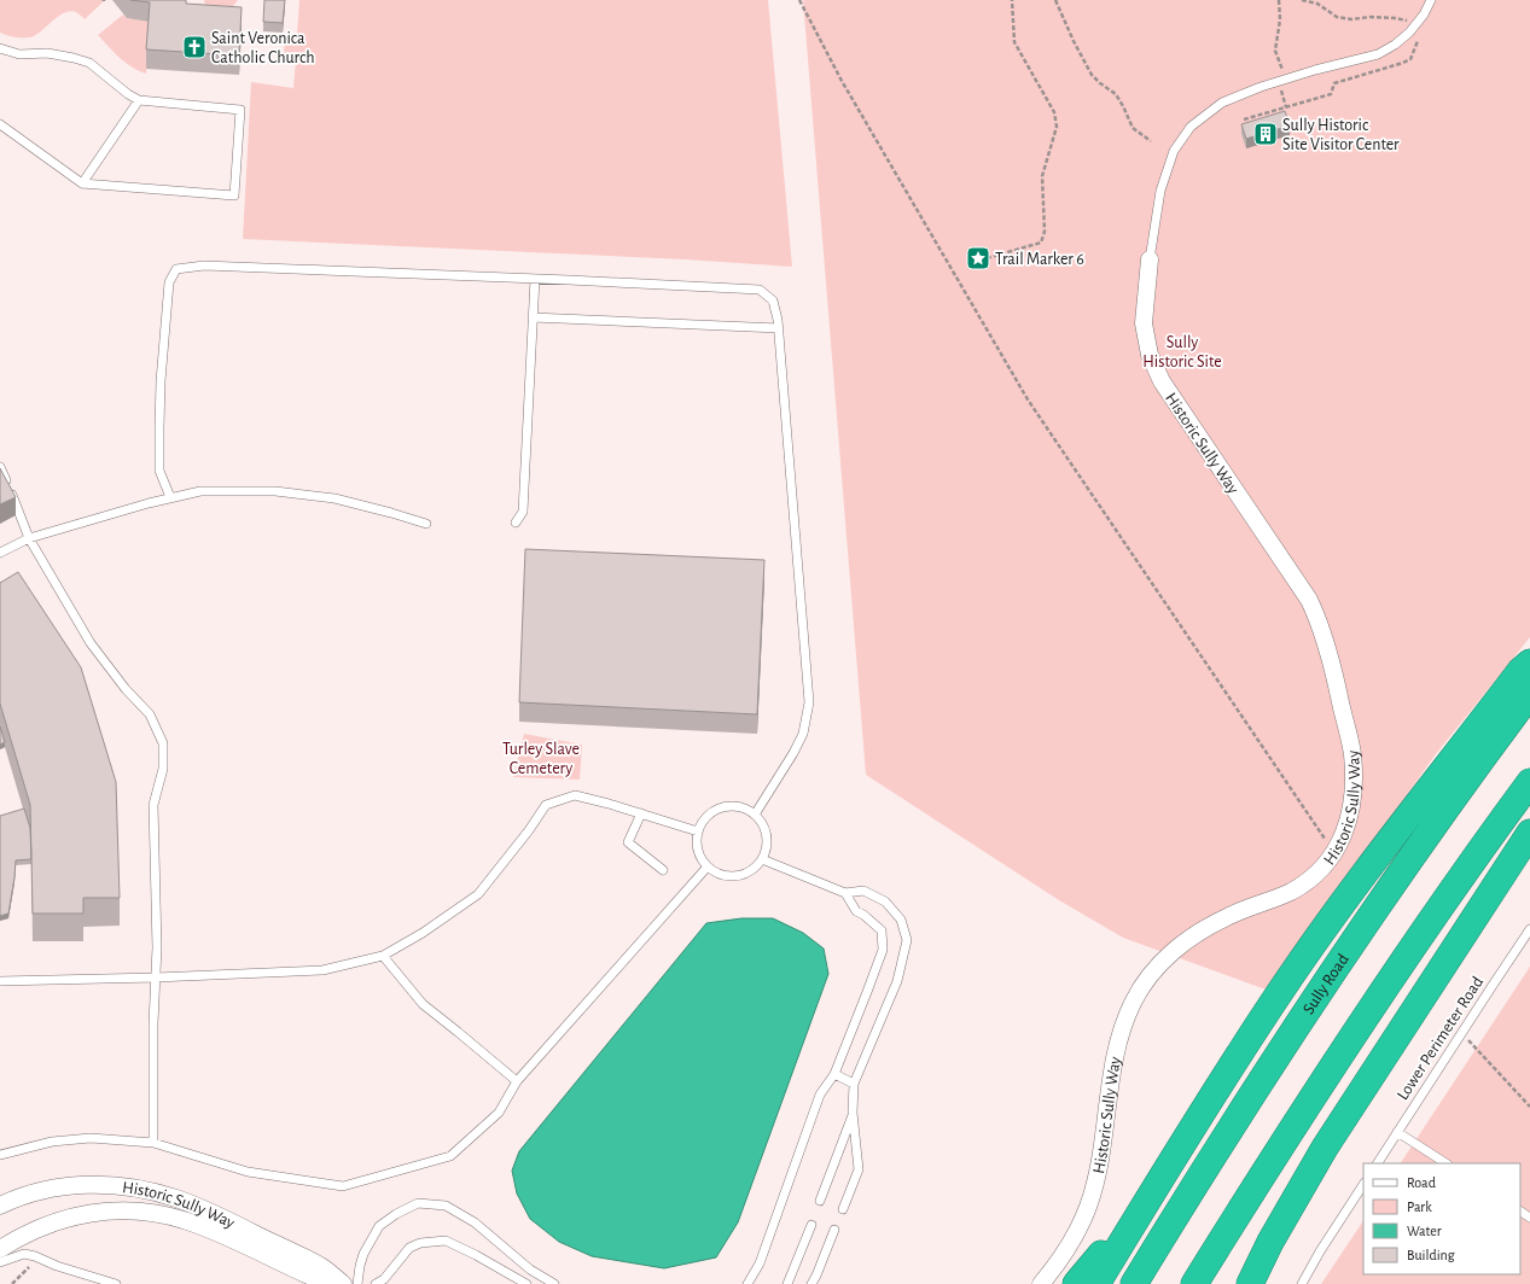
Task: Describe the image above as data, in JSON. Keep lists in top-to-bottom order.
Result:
{
  "streets": {
    "highway": ["Sully Road"],
    "street": ["Historic Sully Way"],
    "lane": ["Lower Perimeter Road"]
  },
  "parks": ["Sully Historic Site", "Turley Slave Cemetery"],
  "places": {
    "church": ["Saint Veronica Catholic Church"],
    "building": ["Sully Historic Site Visitor Center"],
    "place": ["Trail Marker 6"]
  },
  "legend": [
    "Road",
    "Park",
    "Water",
    "Building"
  ]
}
